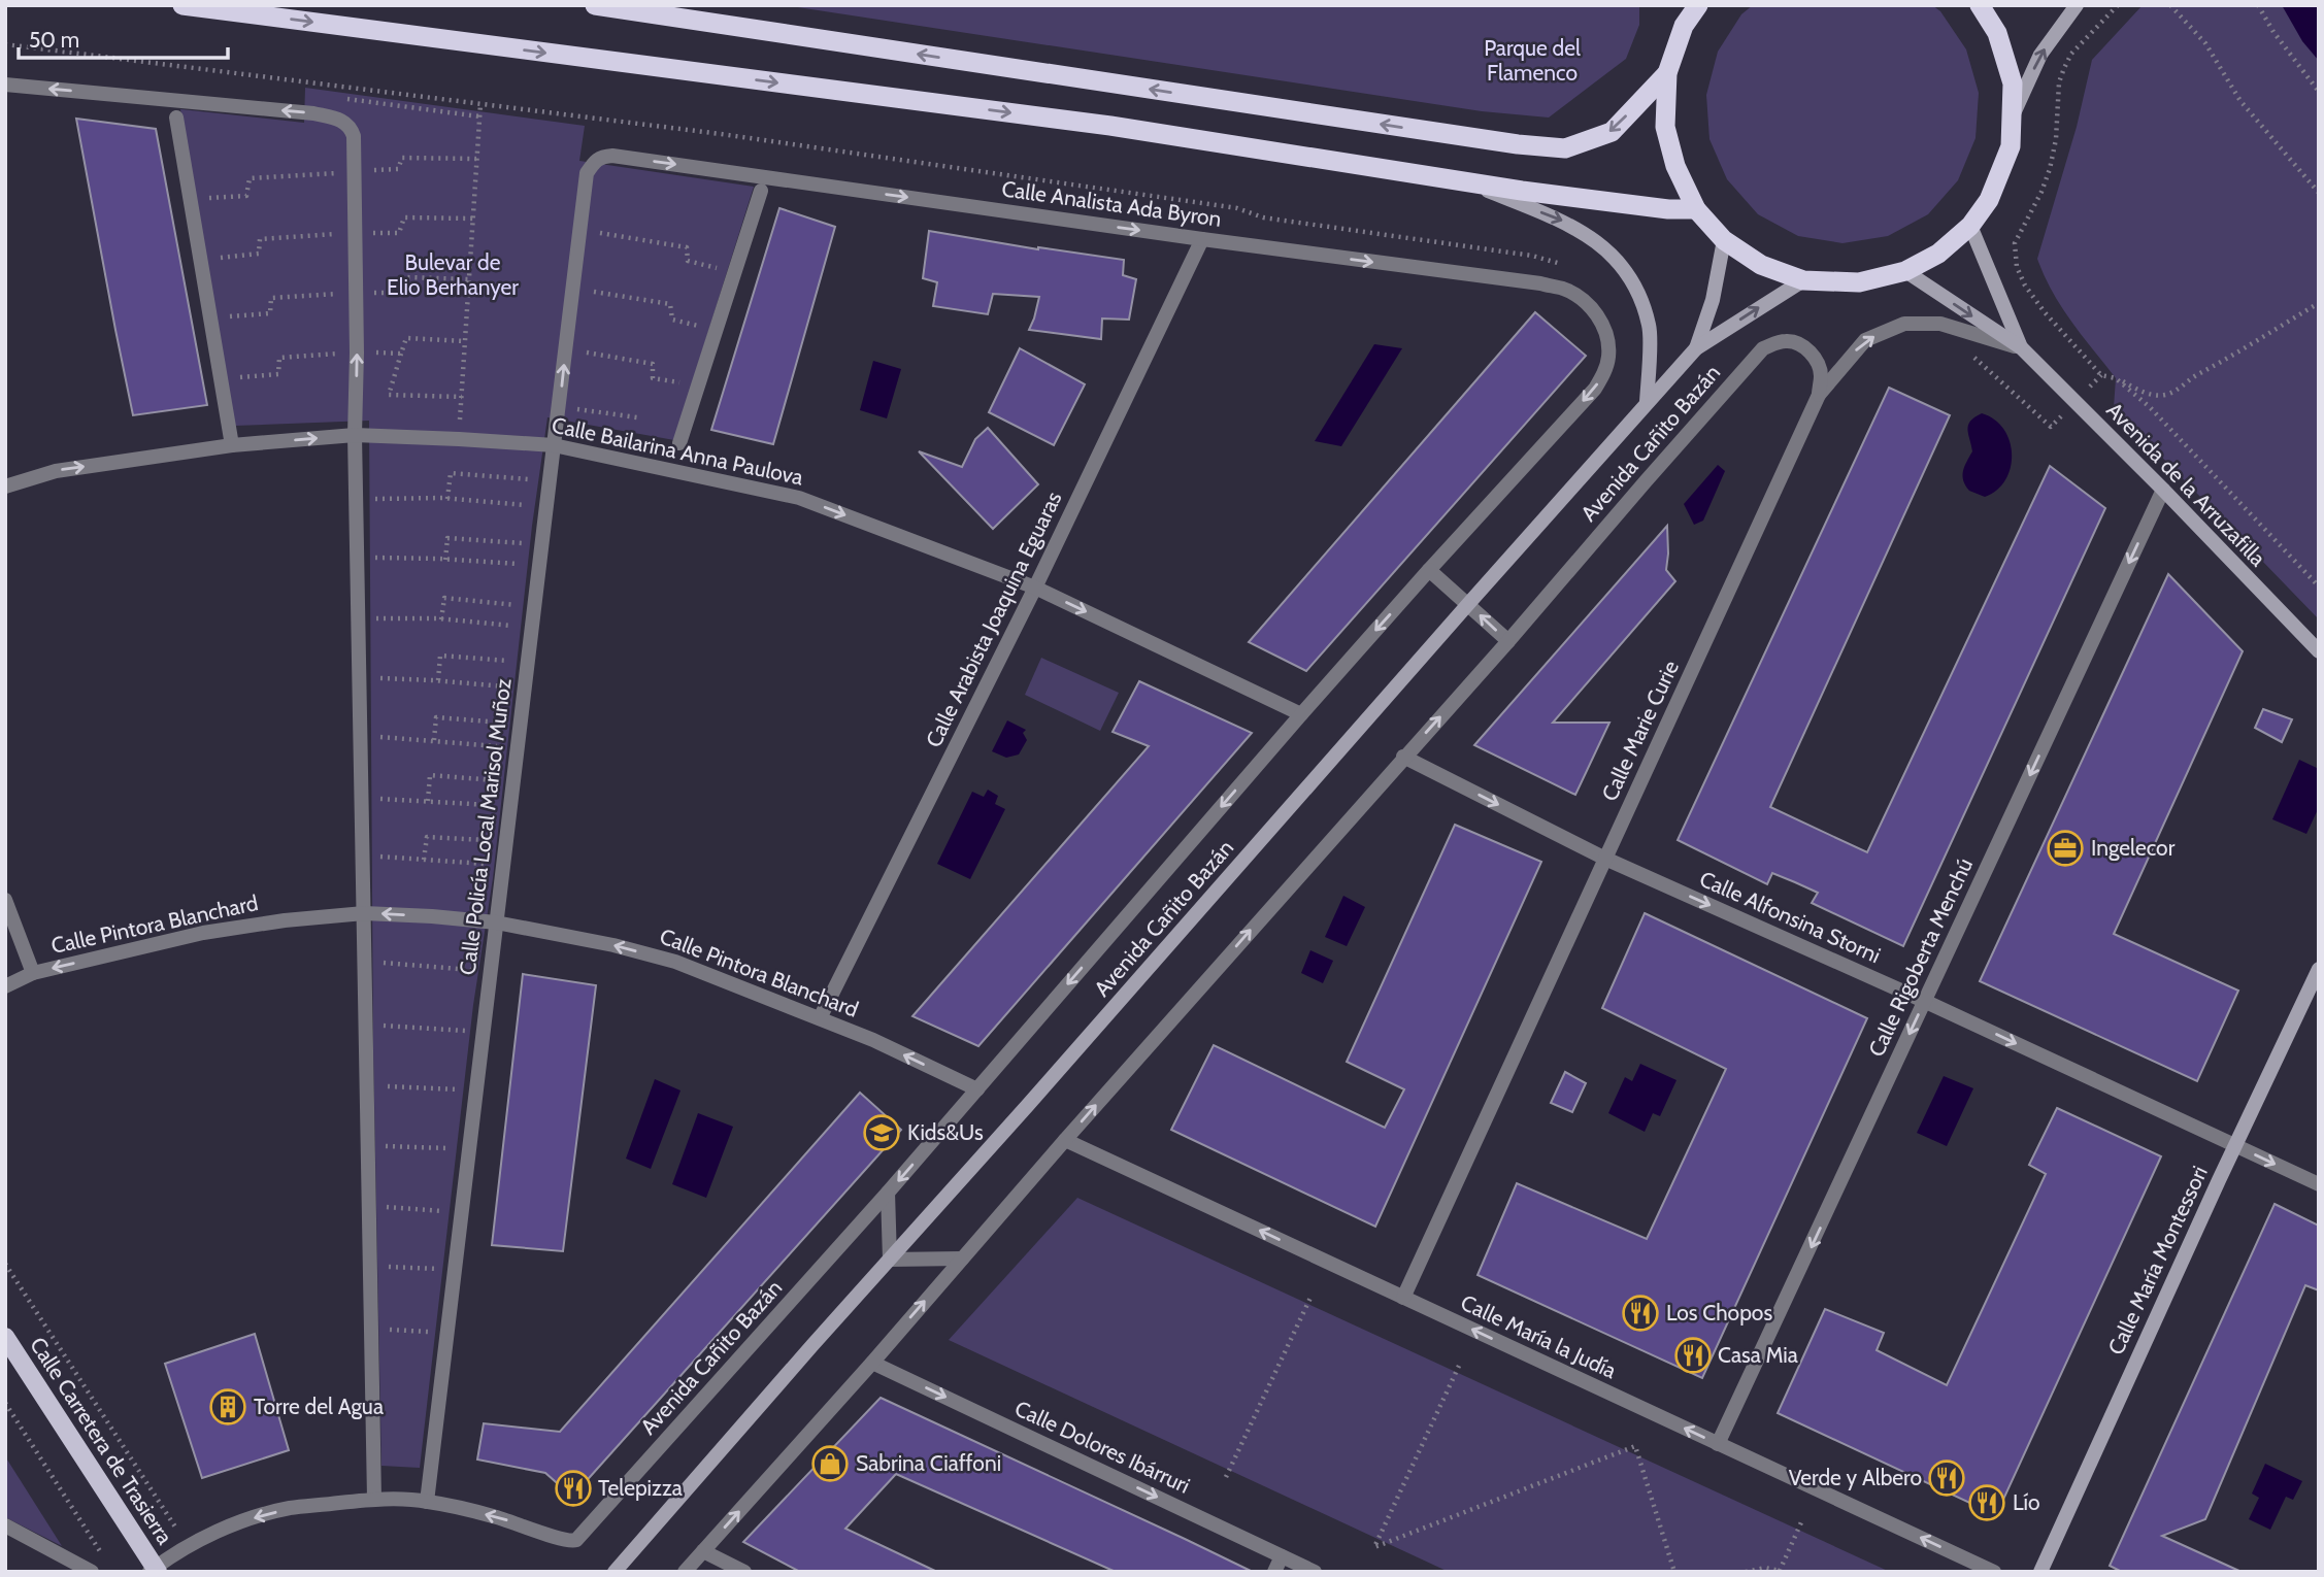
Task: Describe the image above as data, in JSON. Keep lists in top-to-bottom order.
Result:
{
  "streets": {
    "main road": [
      "Avenida Cañito Bazán",
      "Avenida de la Arruzafilla",
      "Calle María Montessori",
      "Calle Carretera de Trasierra"
    ],
    "street": [
      "Calle Analista Ada Byron",
      "Calle Bailarina Anna Paulova",
      "Calle Arabista Joaquina Eguaras",
      "Calle Marie Curie",
      "Calle Policía Local Marisol Muñoz",
      "Calle Alfonsina Storni",
      "Calle Pintora Blanchard",
      "Calle Rigoberta Menchú",
      "Calle María la Judía",
      "Calle Dolores Ibárruri"
    ]
  },
  "crossings": [
    ["Calle Analista Ada Byron", "Avenida Cañito Bazán"],
    ["Calle Analista Ada Byron", "Calle Arabista Joaquina Eguaras"],
    ["Calle Analista Ada Byron", "Calle Policía Local Marisol Muñoz"],
    ["Avenida Cañito Bazán", "Calle Bailarina Anna Paulova"],
    ["Avenida Cañito Bazán", "Calle Marie Curie"],
    ["Avenida Cañito Bazán", "Calle Policía Local Marisol Muñoz"],
    ["Avenida Cañito Bazán", "Calle Alfonsina Storni"],
    ["Avenida Cañito Bazán", "Calle Pintora Blanchard"],
    ["Avenida Cañito Bazán", "Calle María la Judía"],
    ["Avenida Cañito Bazán", "Calle Dolores Ibárruri"],
    ["Calle Bailarina Anna Paulova", "Calle Arabista Joaquina Eguaras"],
    ["Calle Bailarina Anna Paulova", "Calle Policía Local Marisol Muñoz"],
    ["Avenida de la Arruzafilla", "Calle Marie Curie"],
    ["Avenida de la Arruzafilla", "Calle Rigoberta Menchú"],
    ["Calle Arabista Joaquina Eguaras", "Calle Pintora Blanchard"],
    ["Calle Marie Curie", "Calle Alfonsina Storni"],
    ["Calle Marie Curie", "Calle María la Judía"],
    ["Calle Policía Local Marisol Muñoz", "Calle Pintora Blanchard"],
    ["Calle Alfonsina Storni", "Calle Rigoberta Menchú"],
    ["Calle Alfonsina Storni", "Calle María Montessori"],
    ["Calle Rigoberta Menchú", "Calle María la Judía"]
  ],
  "one_way": [
    "Calle Analista Ada Byron",
    "Calle Bailarina Anna Paulova",
    "Calle Alfonsina Storni",
    "Calle Pintora Blanchard",
    "Calle Rigoberta Menchú",
    "Calle María la Judía",
    "Calle Dolores Ibárruri"
  ],
  "parks": ["Parque del Flamenco", "Bulevar de Elio Berhanyer"],
  "places": {
    "office": ["Ingelecor"],
    "school or university": ["Kids&Us"],
    "restaurant": [
      "Los Chopos",
      "Casa Mia",
      "Verde y Albero",
      "Telepizza",
      "Lío"
    ],
    "building": ["Torre del Agua"],
    "shop": ["Sabrina Ciaffoni"]
  },
  "scale_bar": "50 m"
}
